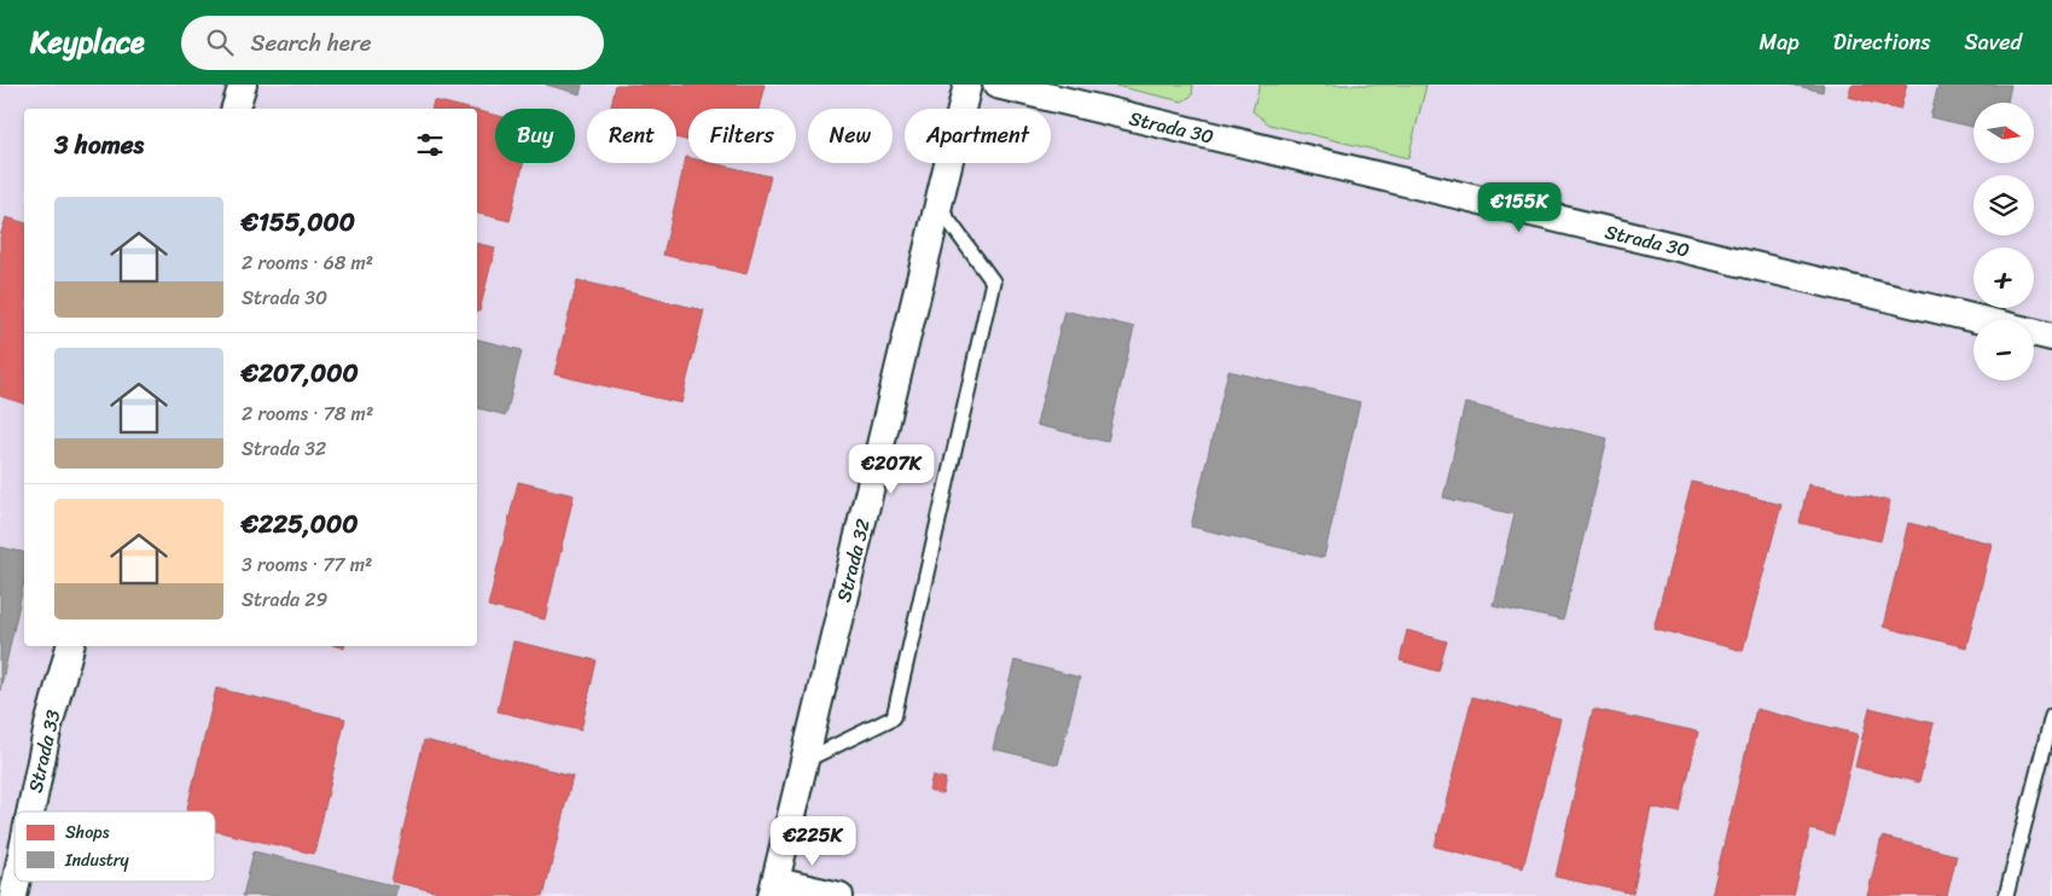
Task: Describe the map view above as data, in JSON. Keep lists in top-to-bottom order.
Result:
{
  "streets": {
    "street": ["Strada 30", "Strada 32", "Strada 33"]
  },
  "legend": ["Shops", "Industry"],
  "north": "right",
  "page": {
    "header": "Keyplace",
    "search": "Search here",
    "nav": ["Map", "Directions", "Saved"],
    "map_buttons": ["+", "−"],
    "chip": [
      "Buy",
      "Rent",
      "Filters",
      "New",
      "Apartment"
    ],
    "heading": "3 homes",
    "list": [
      {
        "name": "€155,000",
        "note": "2 rooms · 68 m² · Strada 30"
      },
      {
        "name": "€207,000",
        "note": "2 rooms · 78 m² · Strada 32"
      },
      {
        "name": "€225,000",
        "note": "3 rooms · 77 m² · Strada 29"
      }
    ],
    "price": ["€155K", "€207K", "€225K"]
  }
}
